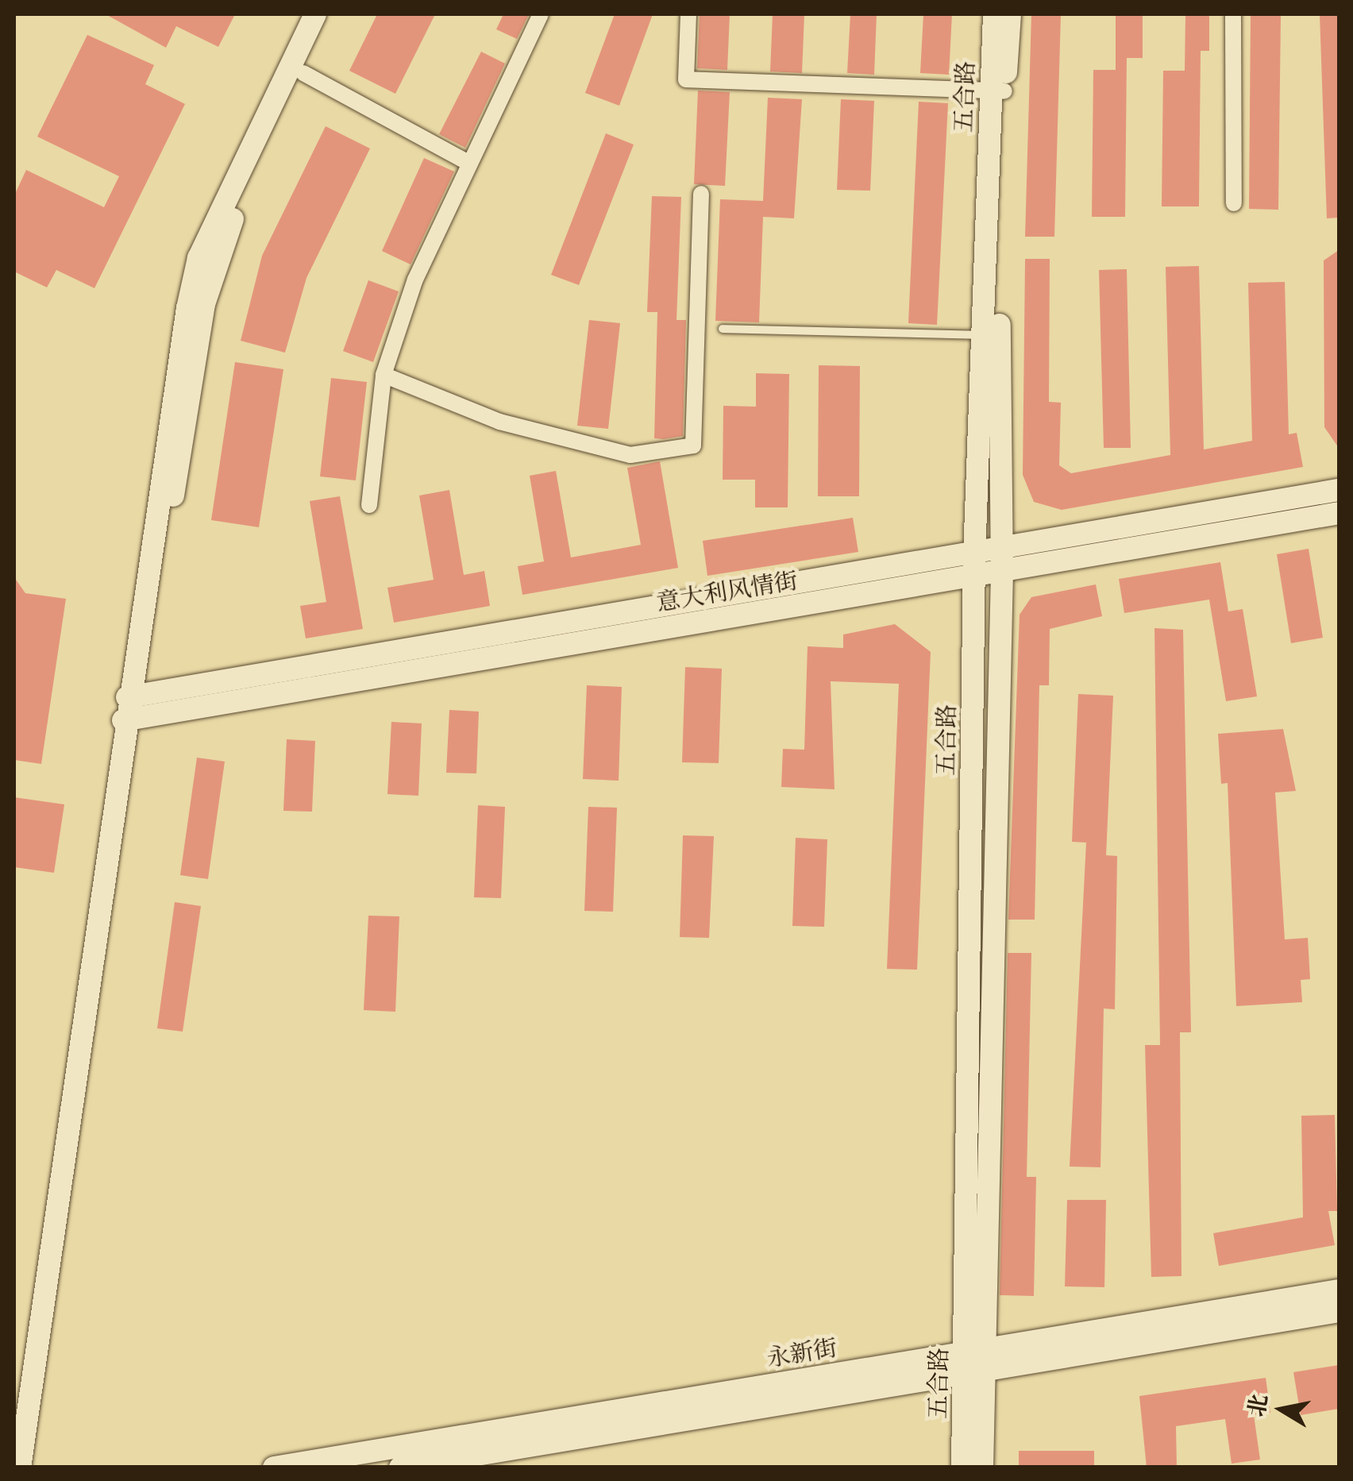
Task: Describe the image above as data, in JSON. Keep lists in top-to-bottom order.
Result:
{
  "streets": {
    "street": ["五合路", "意大利风情街", "永新街"]
  },
  "crossings": [
    ["五合路", "意大利风情街"],
    ["五合路", "永新街"]
  ],
  "north": "left"
}
